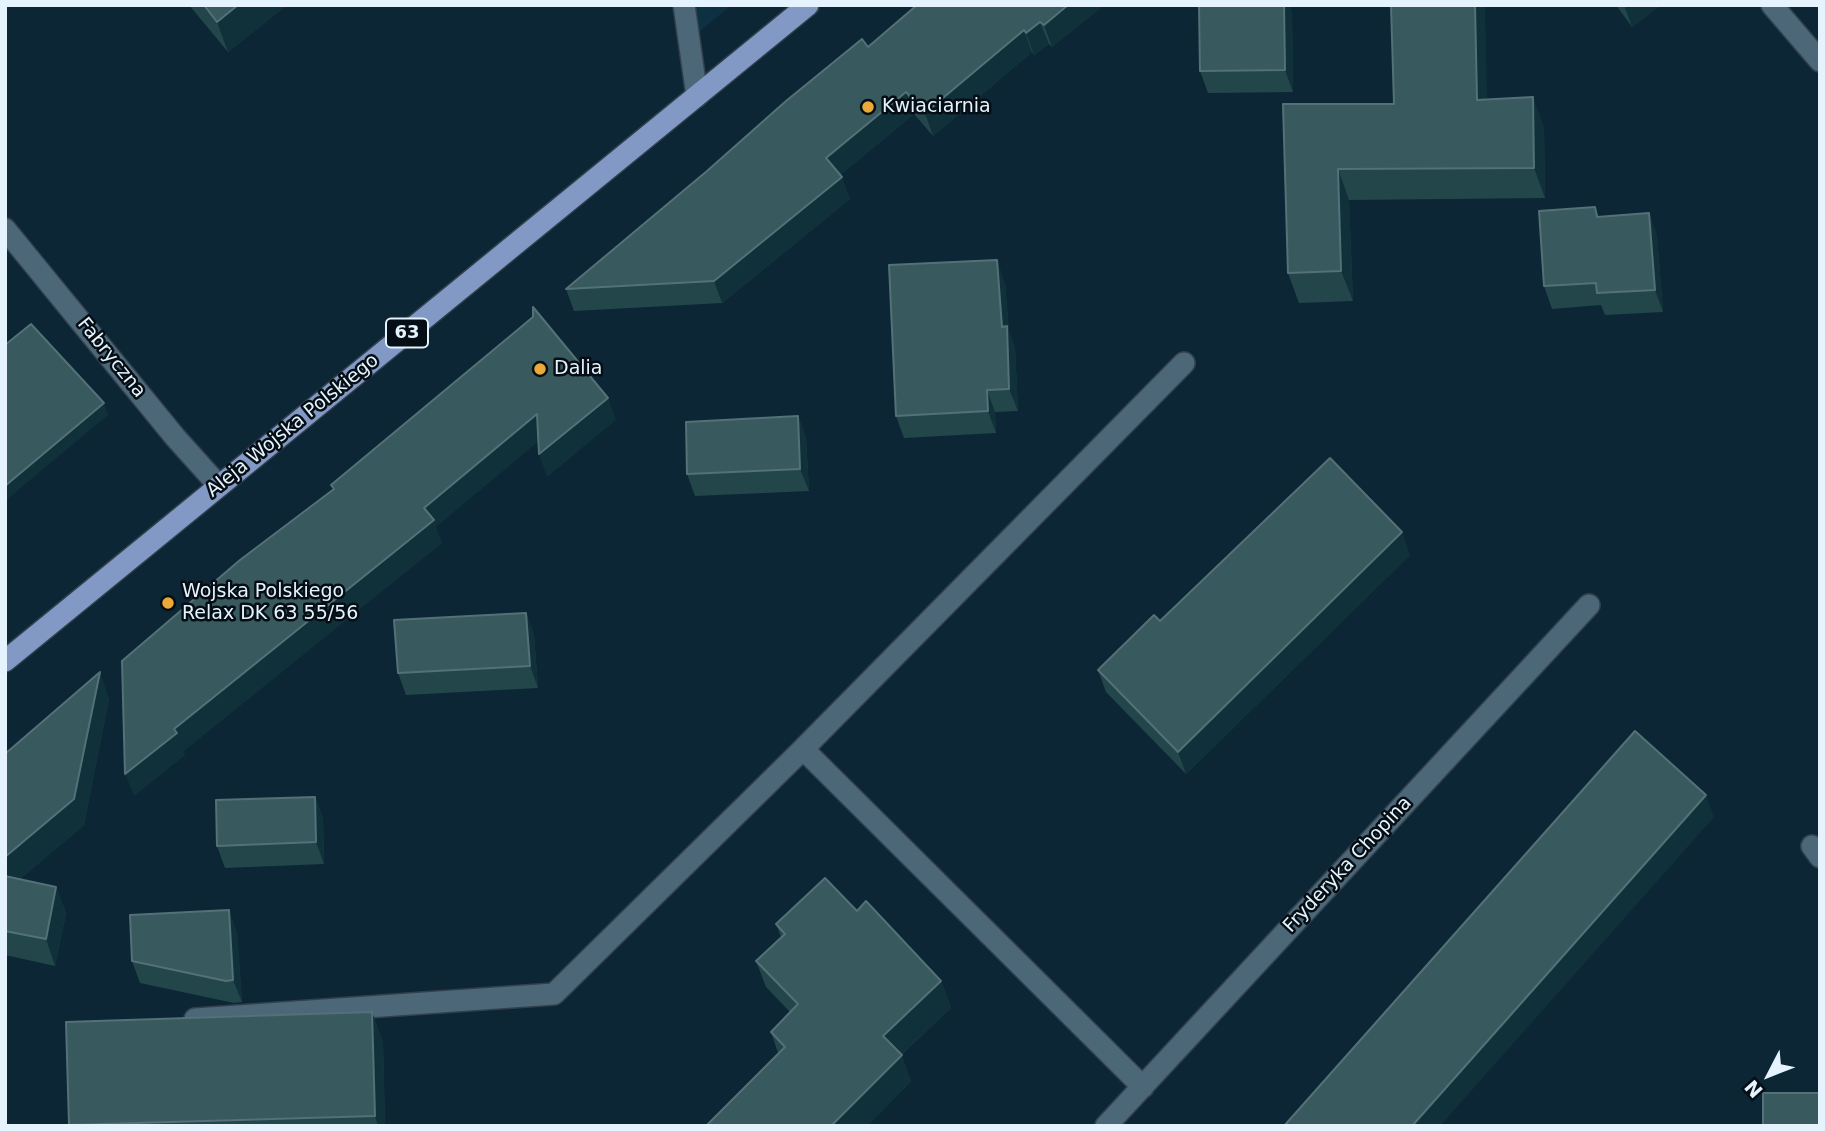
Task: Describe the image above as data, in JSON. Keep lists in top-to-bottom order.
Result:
{
  "streets": {
    "main road": ["63", "Aleja Wojska Polskiego"],
    "street": ["Fabryczna", "Fryderyka Chopina"]
  },
  "crossings": [
    ["Fabryczna", "Aleja Wojska Polskiego"]
  ],
  "places": ["Kwiaciarnia", "Dalia", "Wojska Polskiego Relax DK 63 55/56"],
  "north": "bottom left"
}
